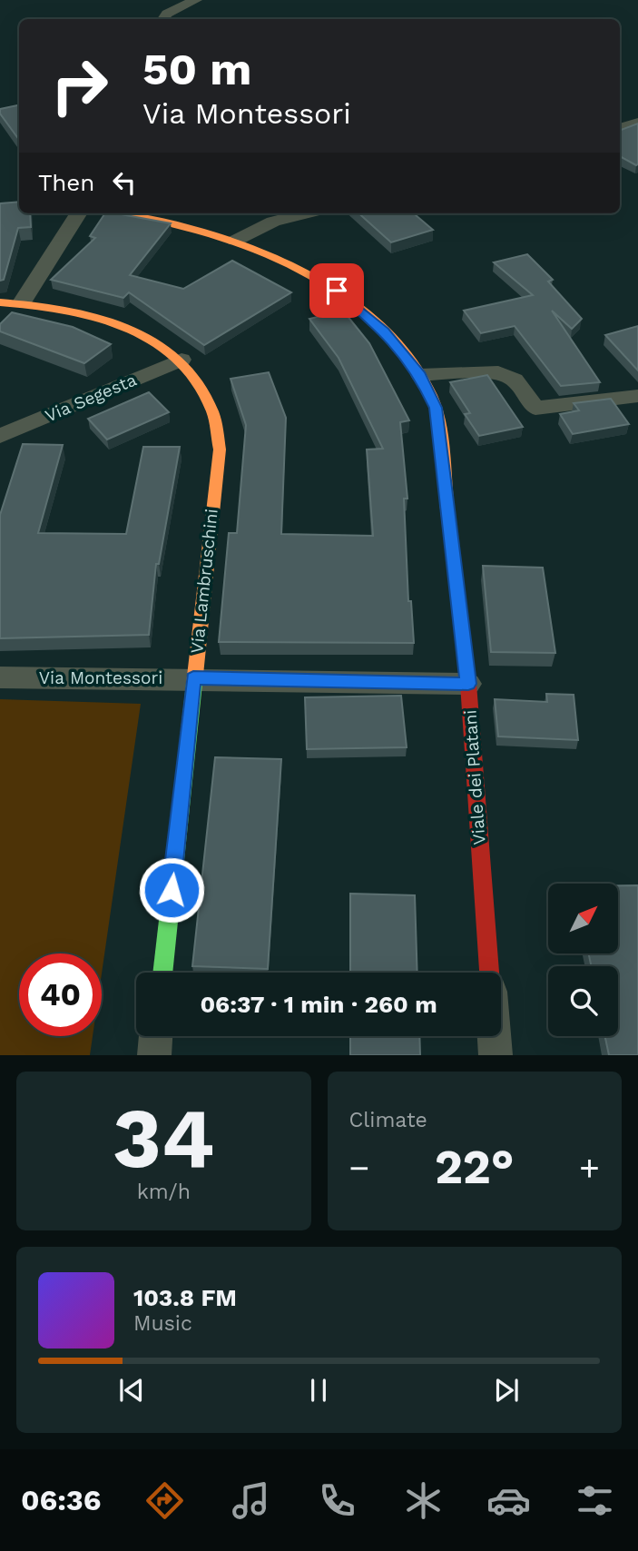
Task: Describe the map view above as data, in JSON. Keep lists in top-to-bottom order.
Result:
{
  "streets": {
    "street": [
      "Via Segesta",
      "Via Lambruschini",
      "Via Montessori",
      "Viale dei Platani"
    ]
  },
  "crossings": [
    ["Via Segesta", "Via Lambruschini"],
    ["Via Lambruschini", "Via Montessori"],
    ["Via Montessori", "Viale dei Platani"]
  ],
  "north": "top right",
  "page": {
    "turn": ["50 m", "Via Montessori"],
    "then": "Then",
    "limit": "40",
    "trip": "06:37 · 1 min · 260 m",
    "tile": [
      ["34", "km/h"],
      "Climate"
    ],
    "heat": ["−", "22°", "+"],
    "song": ["103.8 FM", "Music"],
    "tabs": "06:36"
  }
}
